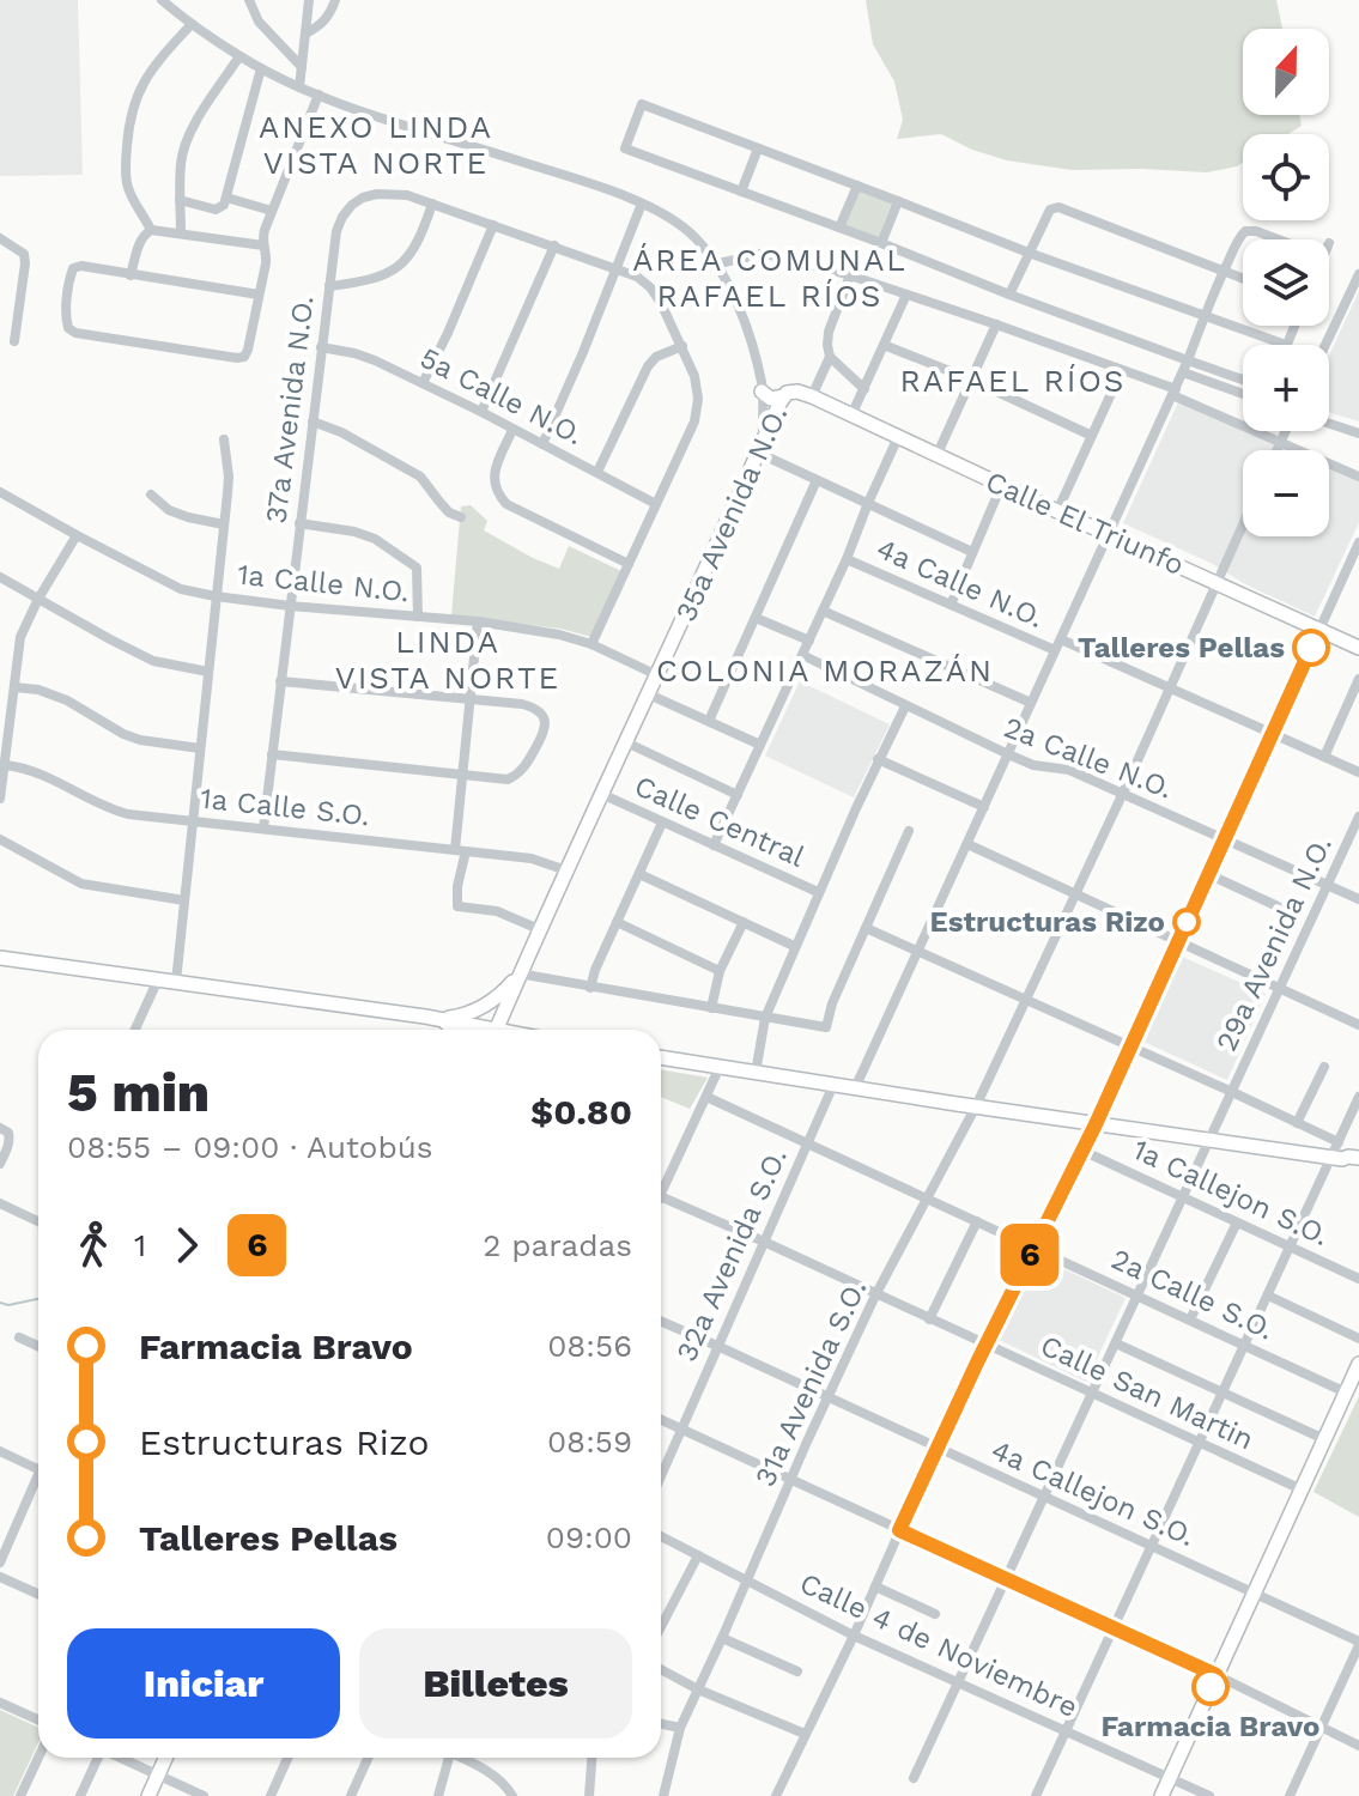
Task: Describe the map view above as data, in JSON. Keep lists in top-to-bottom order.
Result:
{
  "streets": {
    "main road": ["35a Avenida N.O.", "Calle El Triunfo"],
    "street": [
      "5a Calle N.O.",
      "37a Avenida N.O.",
      "1a Calle N.O.",
      "4a Calle N.O.",
      "2a Calle N.O.",
      "1a Calle S.O.",
      "Calle Central",
      "29a Avenida N.O.",
      "1a Callejon S.O.",
      "32a Avenida S.O.",
      "2a Calle S.O.",
      "31a Avenida S.O.",
      "Calle San Martin",
      "4a Callejon S.O.",
      "Calle 4 de Noviembre"
    ]
  },
  "crossings": [
    ["5a Calle N.O.", "37a Avenida N.O."],
    ["37a Avenida N.O.", "1a Calle N.O."],
    ["37a Avenida N.O.", "1a Calle S.O."],
    ["35a Avenida N.O.", "Calle El Triunfo"],
    ["35a Avenida N.O.", "1a Calle N.O."],
    ["35a Avenida N.O.", "1a Calle S.O."],
    ["35a Avenida N.O.", "Calle Central"],
    ["Calle El Triunfo", "31a Avenida S.O."],
    ["2a Calle N.O.", "29a Avenida N.O."],
    ["2a Calle N.O.", "31a Avenida S.O."],
    ["29a Avenida N.O.", "1a Callejon S.O."],
    ["29a Avenida N.O.", "2a Calle S.O."],
    ["29a Avenida N.O.", "Calle San Martin"],
    ["29a Avenida N.O.", "4a Callejon S.O."],
    ["29a Avenida N.O.", "Calle 4 de Noviembre"],
    ["32a Avenida S.O.", "2a Calle S.O."],
    ["32a Avenida S.O.", "Calle San Martin"],
    ["32a Avenida S.O.", "4a Callejon S.O."],
    ["2a Calle S.O.", "31a Avenida S.O."],
    ["31a Avenida S.O.", "Calle San Martin"],
    ["31a Avenida S.O.", "4a Callejon S.O."],
    ["31a Avenida S.O.", "Calle 4 de Noviembre"]
  ],
  "districts": [
    "ANEXO LINDA VISTA NORTE",
    "ÁREA COMUNAL RAFAEL RÍOS",
    "RAFAEL RÍOS",
    "LINDA VISTA NORTE",
    "COLONIA MORAZÁN"
  ],
  "places": ["Talleres Pellas", "Estructuras Rizo", "Farmacia Bravo"],
  "lines": ["bus line 6"],
  "north": "top",
  "page": {
    "on_map": "6",
    "map_buttons": ["+", "−"],
    "heading": ["5 min", "08:55 – 09:00 · Autobús", "$0.80"],
    "legs": ["1", "6", "2 paradas"],
    "list": [
      {
        "name": "Farmacia Bravo",
        "value": "08:56"
      },
      {
        "name": "Estructuras Rizo",
        "value": "08:59"
      },
      {
        "name": "Talleres Pellas",
        "value": "09:00"
      }
    ],
    "buttons": ["Iniciar", "Billetes"]
  }
}
